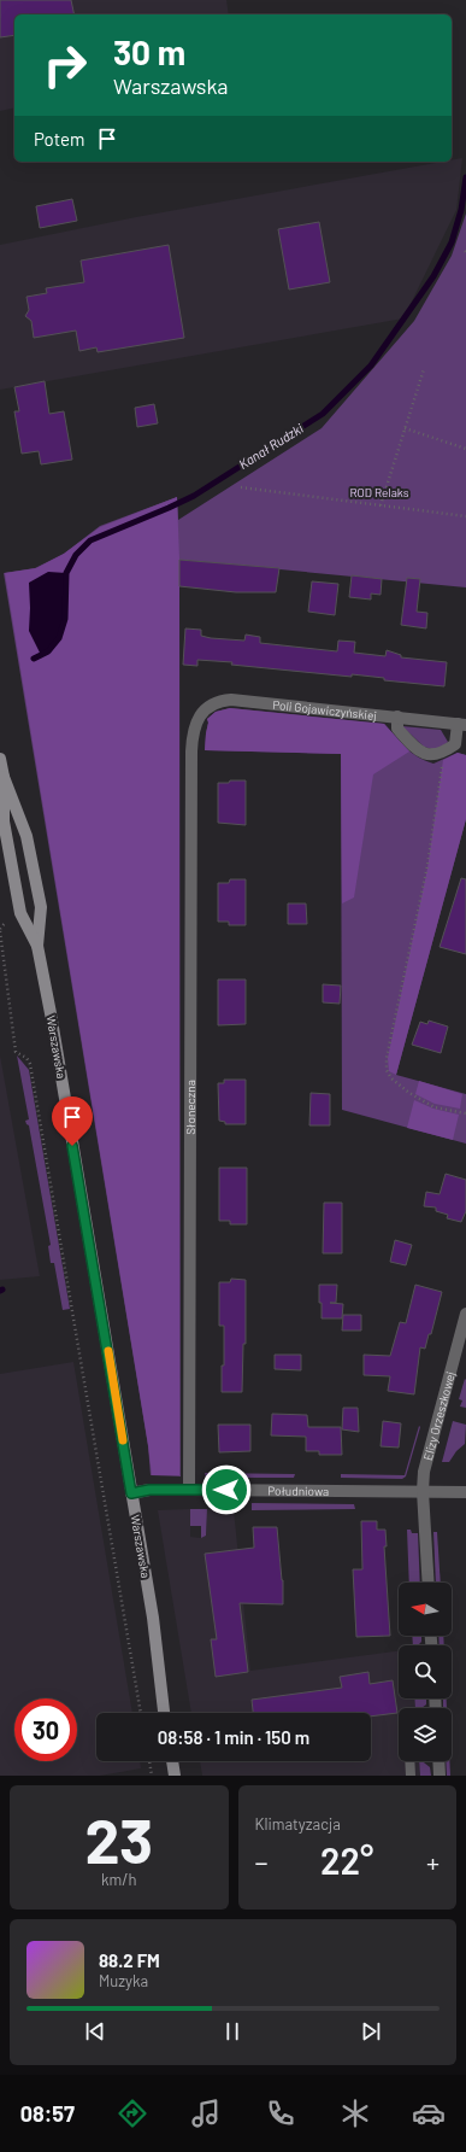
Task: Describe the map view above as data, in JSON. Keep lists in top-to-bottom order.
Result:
{
  "streets": {
    "main road": ["Warszawska"],
    "street": [
      "Poli Gojawiczyńskiej",
      "Słoneczna",
      "Elizy Orzeszkowej",
      "Południowa"
    ]
  },
  "crossings": [
    ["Poli Gojawiczyńskiej", "Słoneczna"],
    ["Warszawska", "Południowa"],
    ["Słoneczna", "Południowa"],
    ["Elizy Orzeszkowej", "Południowa"]
  ],
  "water": ["Kanał Rudzki"],
  "parks": ["ROD Relaks"],
  "north": "left",
  "page": {
    "turn": ["30 m", "Warszawska"],
    "then": "Potem",
    "limit": "30",
    "trip": "08:58 · 1 min · 150 m",
    "tile": [
      ["23", "km/h"],
      "Klimatyzacja"
    ],
    "heat": ["−", "22°", "+"],
    "song": ["88.2 FM", "Muzyka"],
    "tabs": "08:57"
  }
}
